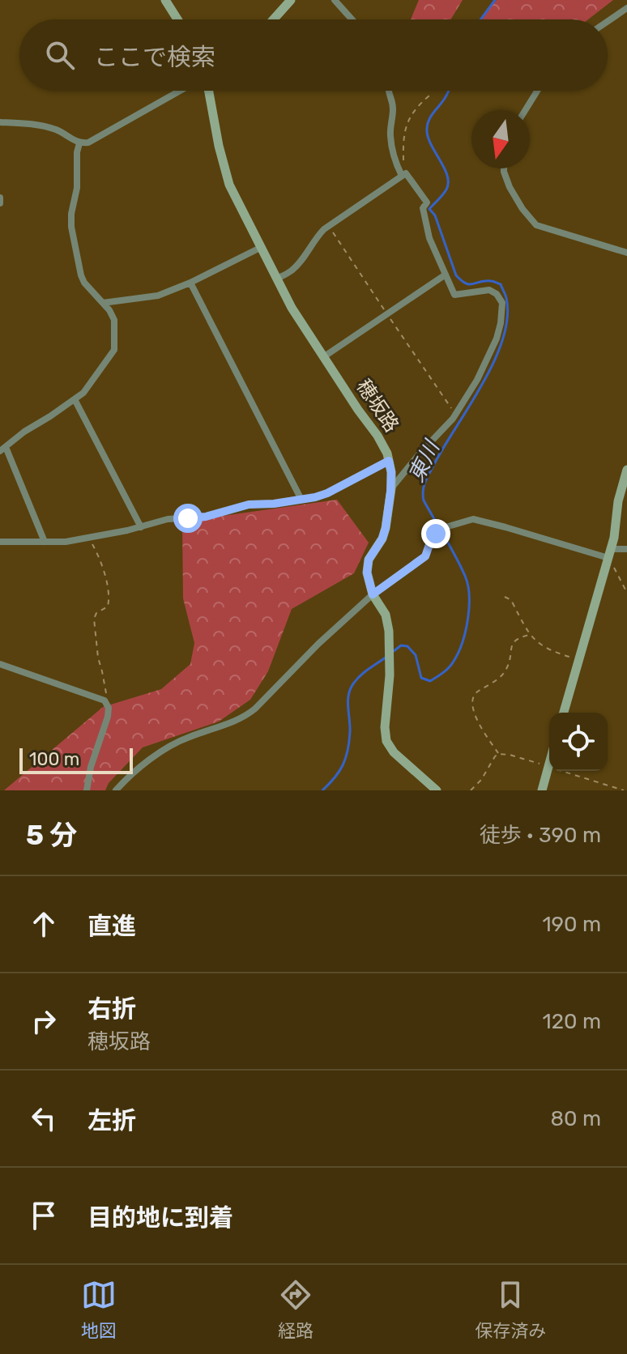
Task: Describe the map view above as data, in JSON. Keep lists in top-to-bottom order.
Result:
{
  "streets": {
    "main road": ["穂坂路"]
  },
  "water": ["東川"],
  "scale_bar": "100 m",
  "north": "bottom",
  "page": {
    "search": "ここで検索",
    "scale": "100 m",
    "heading": ["5 分", "徒歩 · 390 m"],
    "list": [
      ["直進", "190 m"],
      ["右折", "穂坂路", "120 m"],
      ["左折", "80 m"],
      "目的地に到着"
    ],
    "nav": ["地図", "経路", "保存済み"]
  }
}
